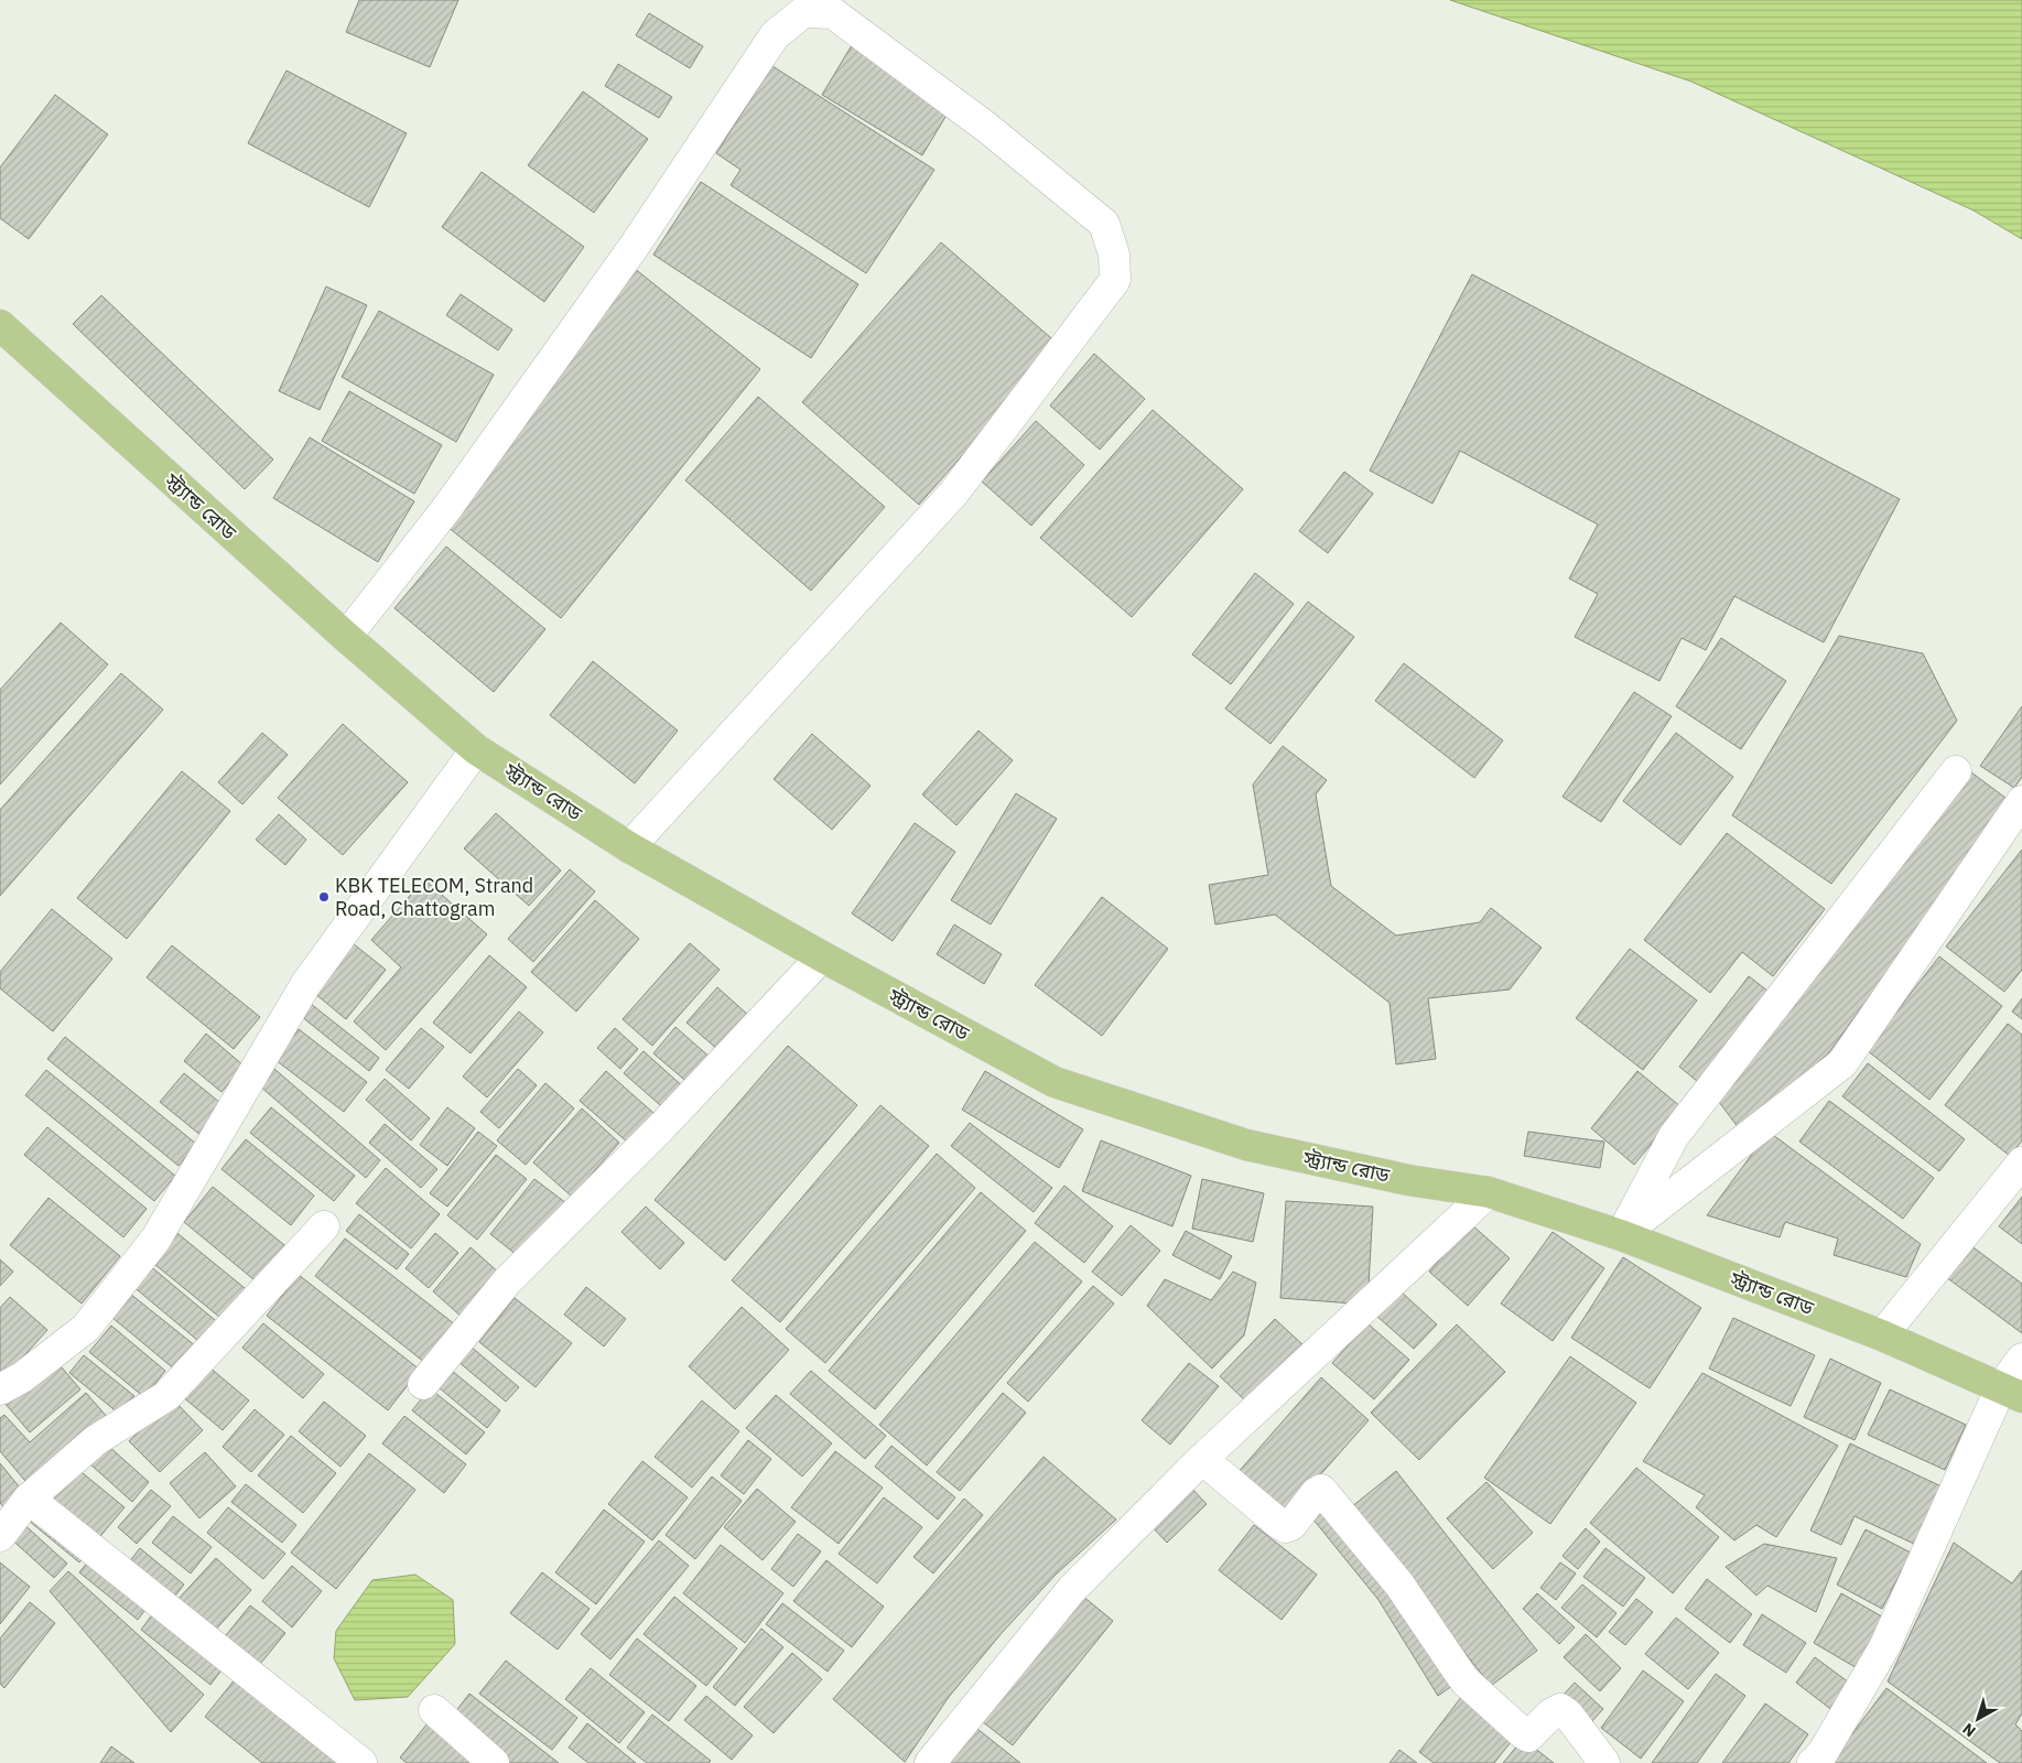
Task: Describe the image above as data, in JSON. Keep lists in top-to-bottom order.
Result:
{
  "streets": {
    "main road": ["স্ট্র্যান্ড রোড"]
  },
  "places": ["KBK TELECOM, Strand Road, Chattogram"],
  "north": "bottom left"
}
